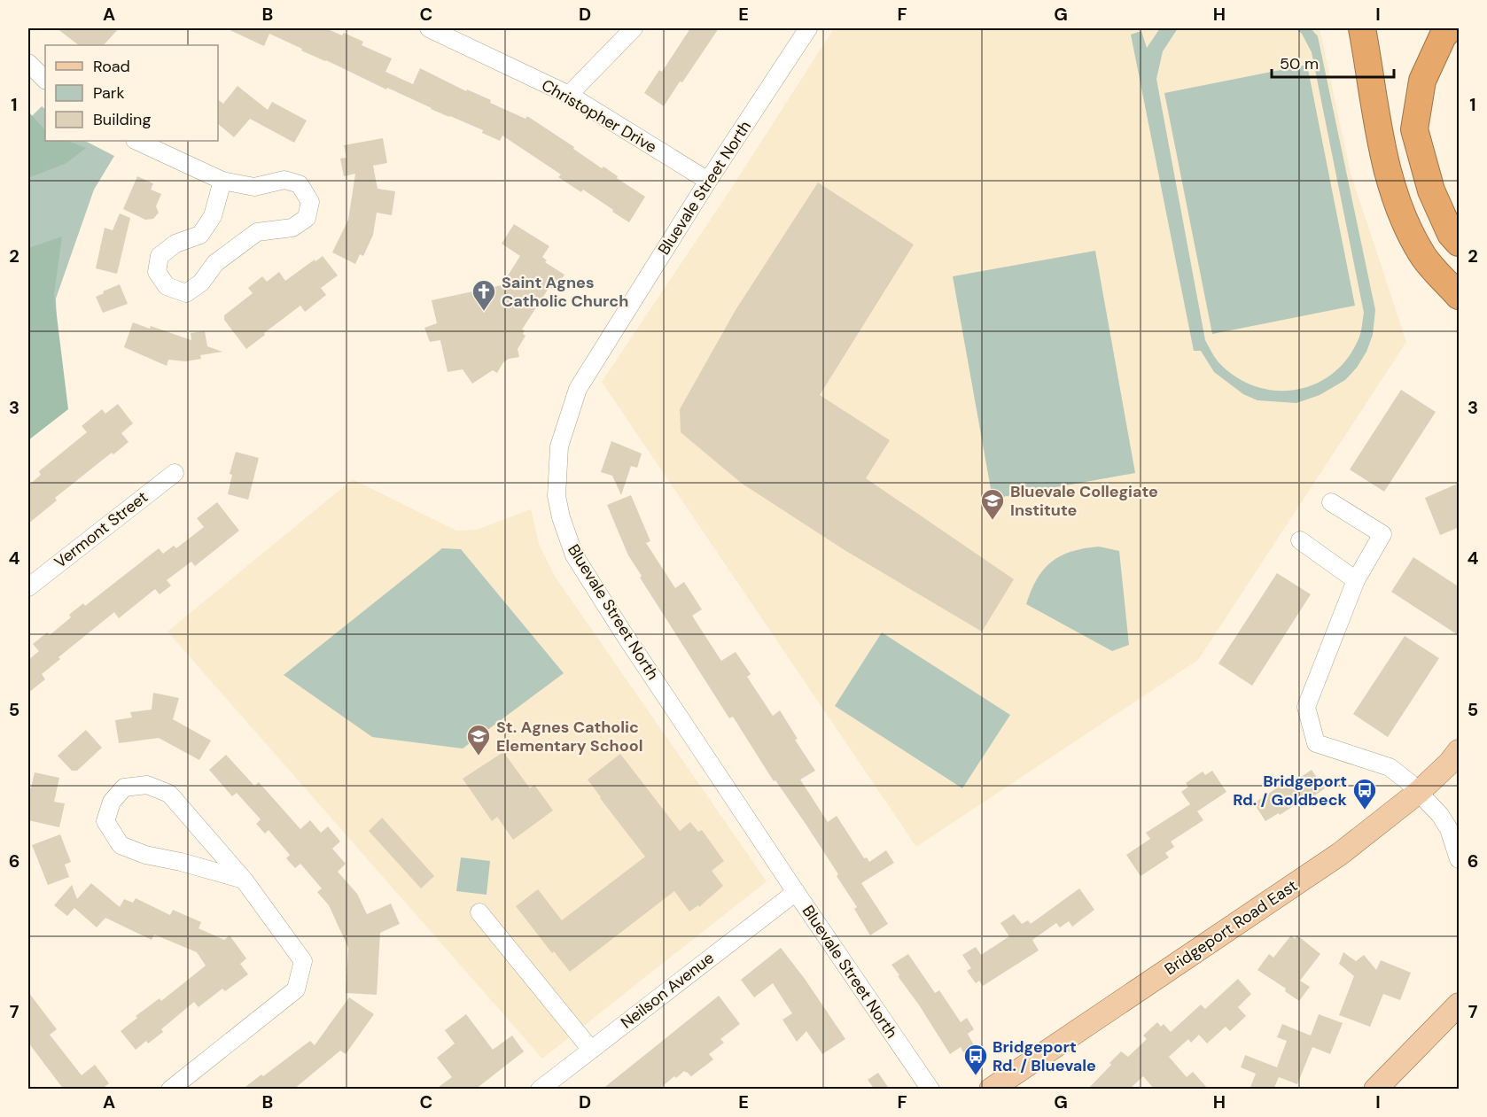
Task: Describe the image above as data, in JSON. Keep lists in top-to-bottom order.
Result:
{
  "streets": {
    "main road": ["Bridgeport Road East"],
    "street": [
      "Christopher Drive",
      "Bluevale Street North",
      "Vermont Street",
      "Neilson Avenue"
    ]
  },
  "crossings": [
    ["Christopher Drive", "Bluevale Street North"],
    ["Bluevale Street North", "Neilson Avenue"]
  ],
  "places": {
    "church": ["Saint Agnes Catholic Church"],
    "school or university": ["Bluevale Collegiate Institute", "St. Agnes Catholic Elementary School"],
    "bus stop": ["Bridgeport Rd. / Goldbeck", "Bridgeport Rd. / Bluevale"]
  },
  "legend": ["Road", "Park", "Building"],
  "scale_bar": "50 m",
  "grid": {
    "columns": [
      "A",
      "B",
      "C",
      "D",
      "E",
      "F",
      "G",
      "H",
      "I"
    ],
    "rows": [
      "1",
      "2",
      "3",
      "4",
      "5",
      "6",
      "7"
    ]
  }
}
